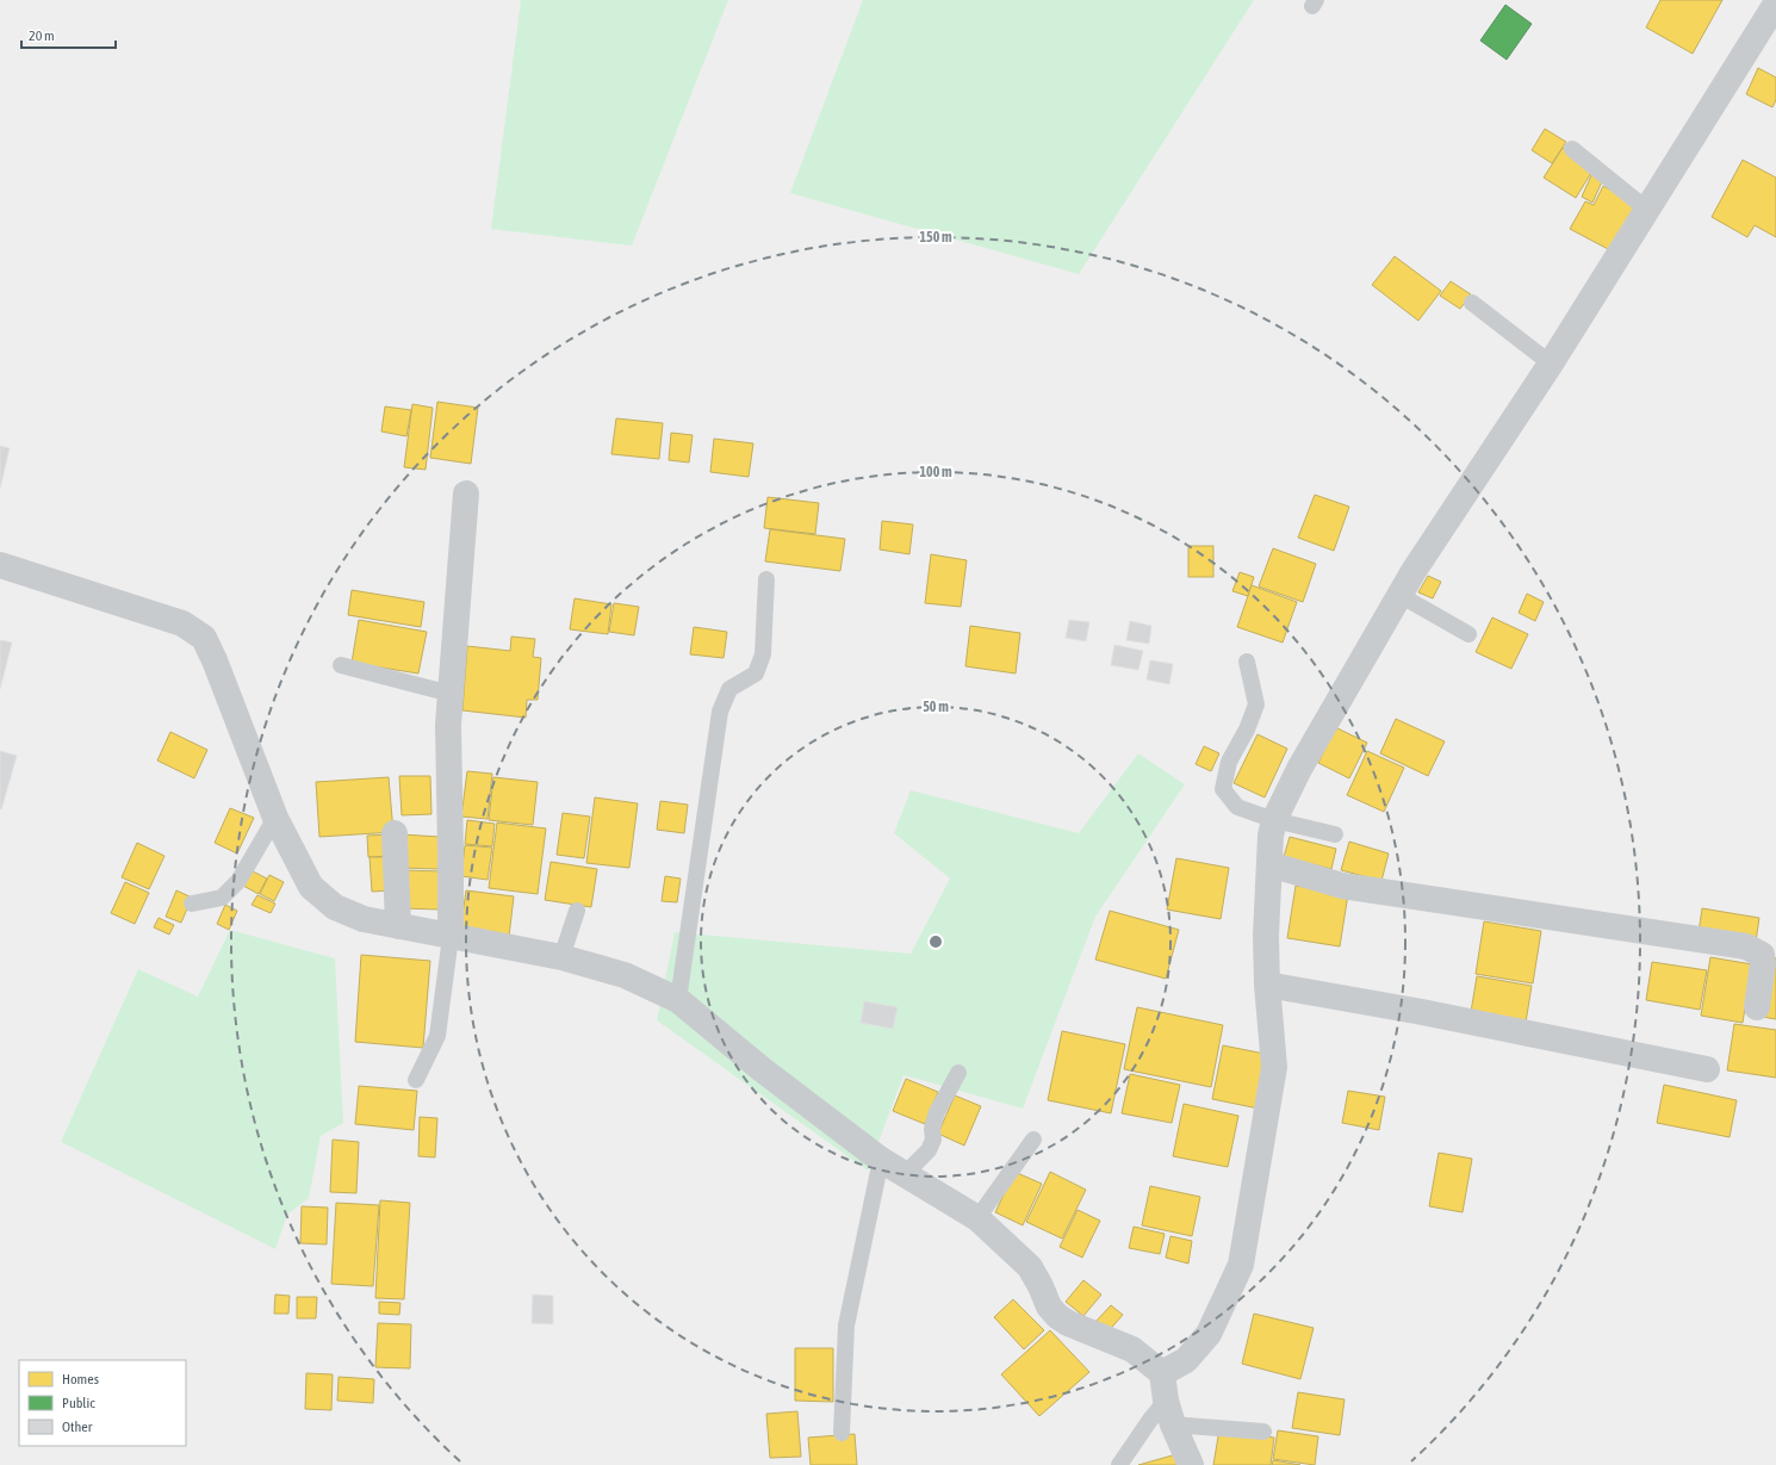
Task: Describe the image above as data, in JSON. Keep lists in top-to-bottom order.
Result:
{
  "legend": ["Homes", "Public", "Other"],
  "scale_bar": "20 m",
  "rings": ["150 m", "100 m", "50 m"]
}
